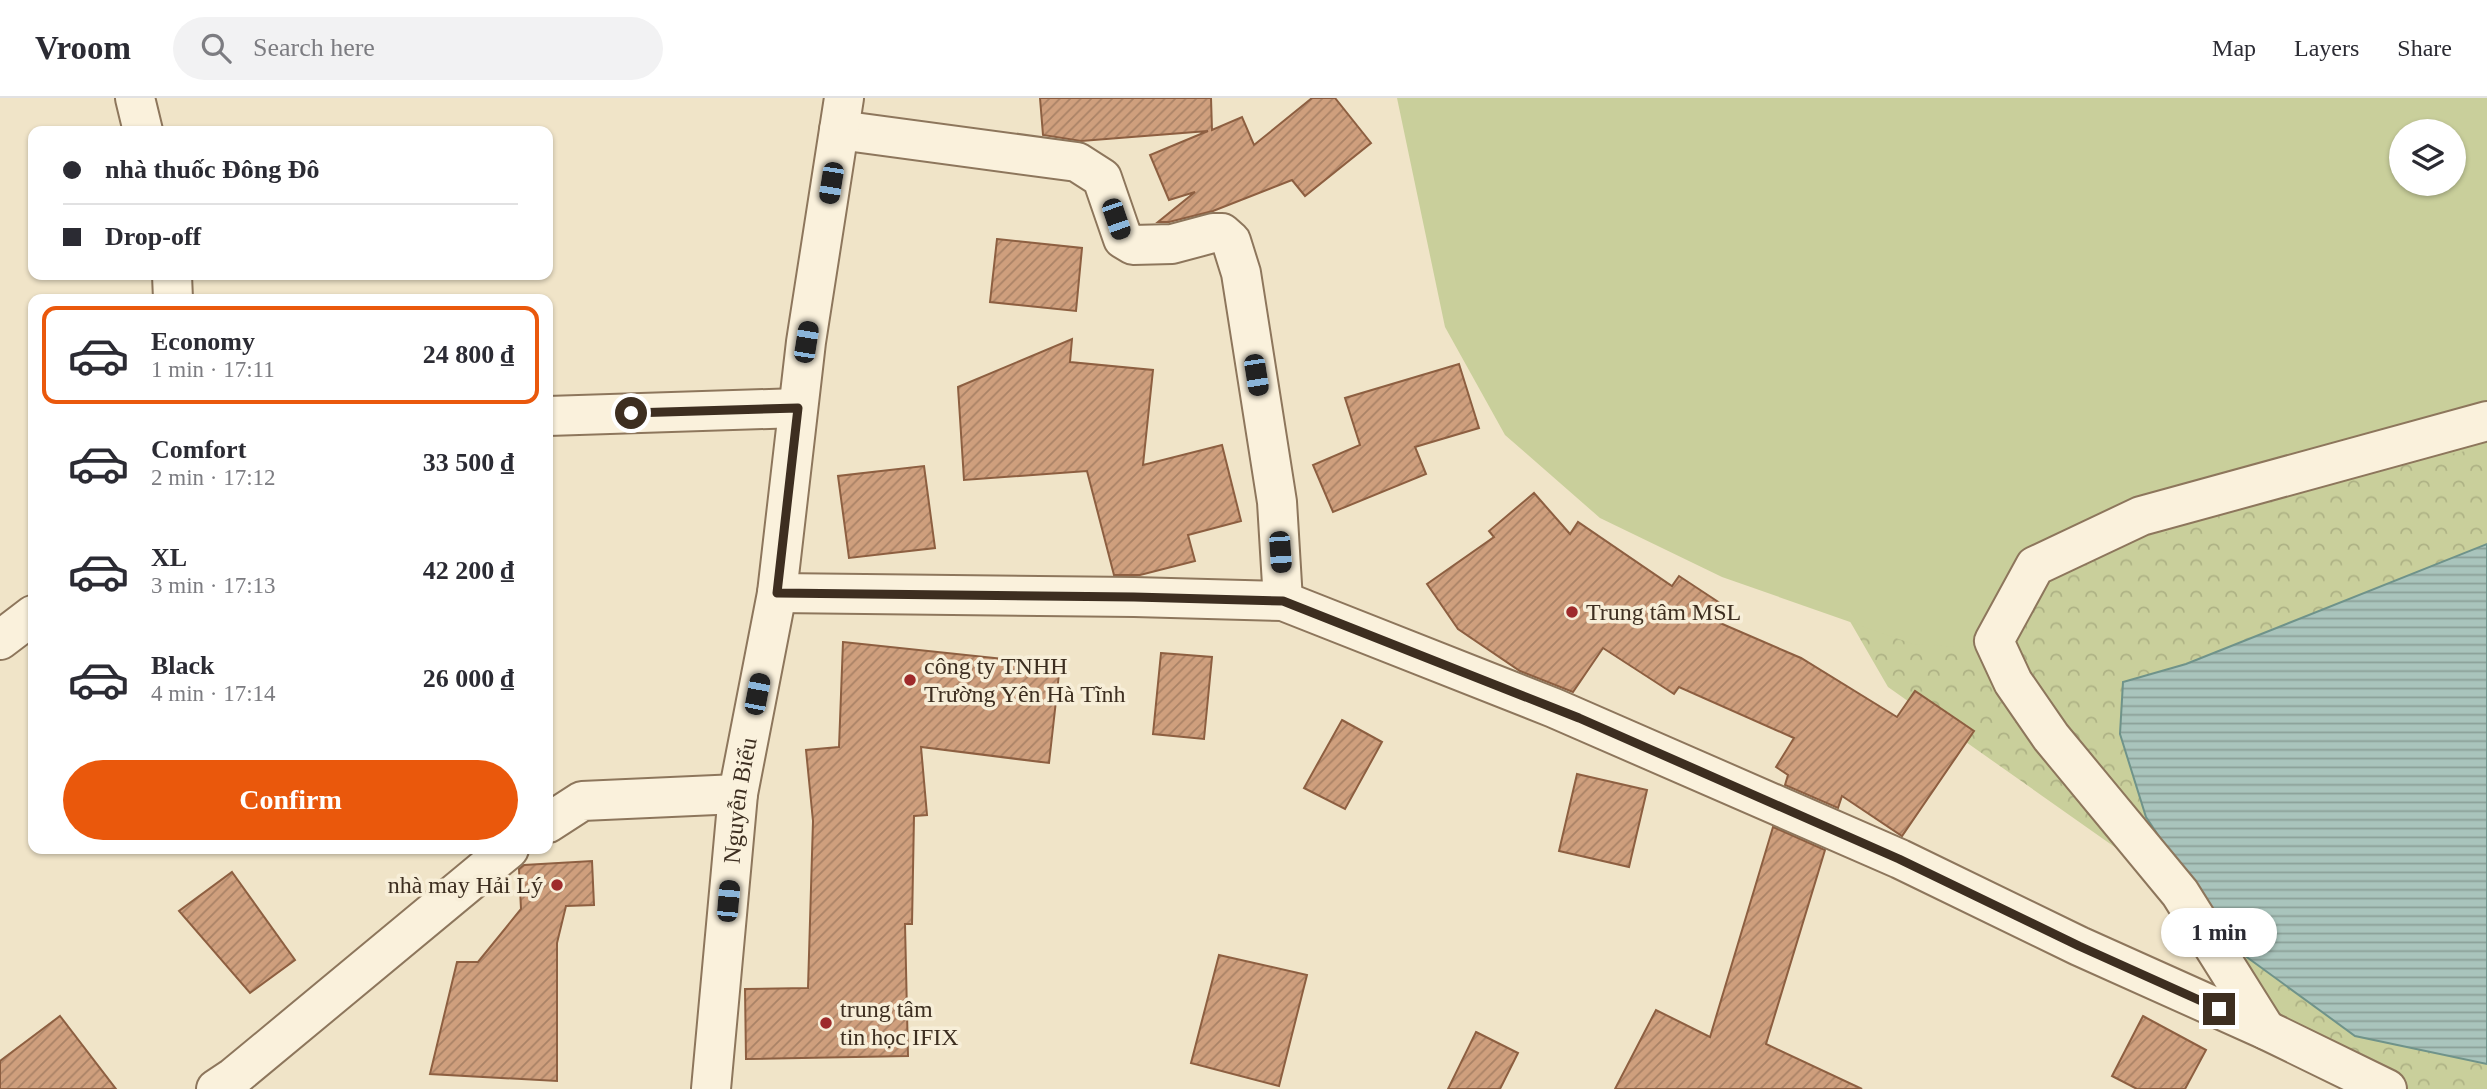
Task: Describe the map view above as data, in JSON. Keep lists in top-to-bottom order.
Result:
{
  "streets": {
    "street": ["Nguyễn Biểu"]
  },
  "places": [
    "Trung tâm MSL",
    "công ty TNHH Trường Yên Hà Tĩnh",
    "nhà may Hải Lý",
    "trung tâm tin học IFIX"
  ],
  "page": {
    "header": "Vroom",
    "search": "Search here",
    "nav": ["Map", "Layers", "Share"],
    "banner": ["nhà thuốc Đông Đô", "Drop-off"],
    "list": [
      {
        "name": "Economy",
        "note": "1 min · 17:11",
        "value": "24 800 ₫"
      },
      {
        "name": "Comfort",
        "note": "2 min · 17:12",
        "value": "33 500 ₫"
      },
      {
        "name": "XL",
        "note": "3 min · 17:13",
        "value": "42 200 ₫"
      },
      {
        "name": "Black",
        "note": "4 min · 17:14",
        "value": "26 000 ₫"
      }
    ],
    "buttons": "Confirm",
    "bubble": "1 min"
  }
}
